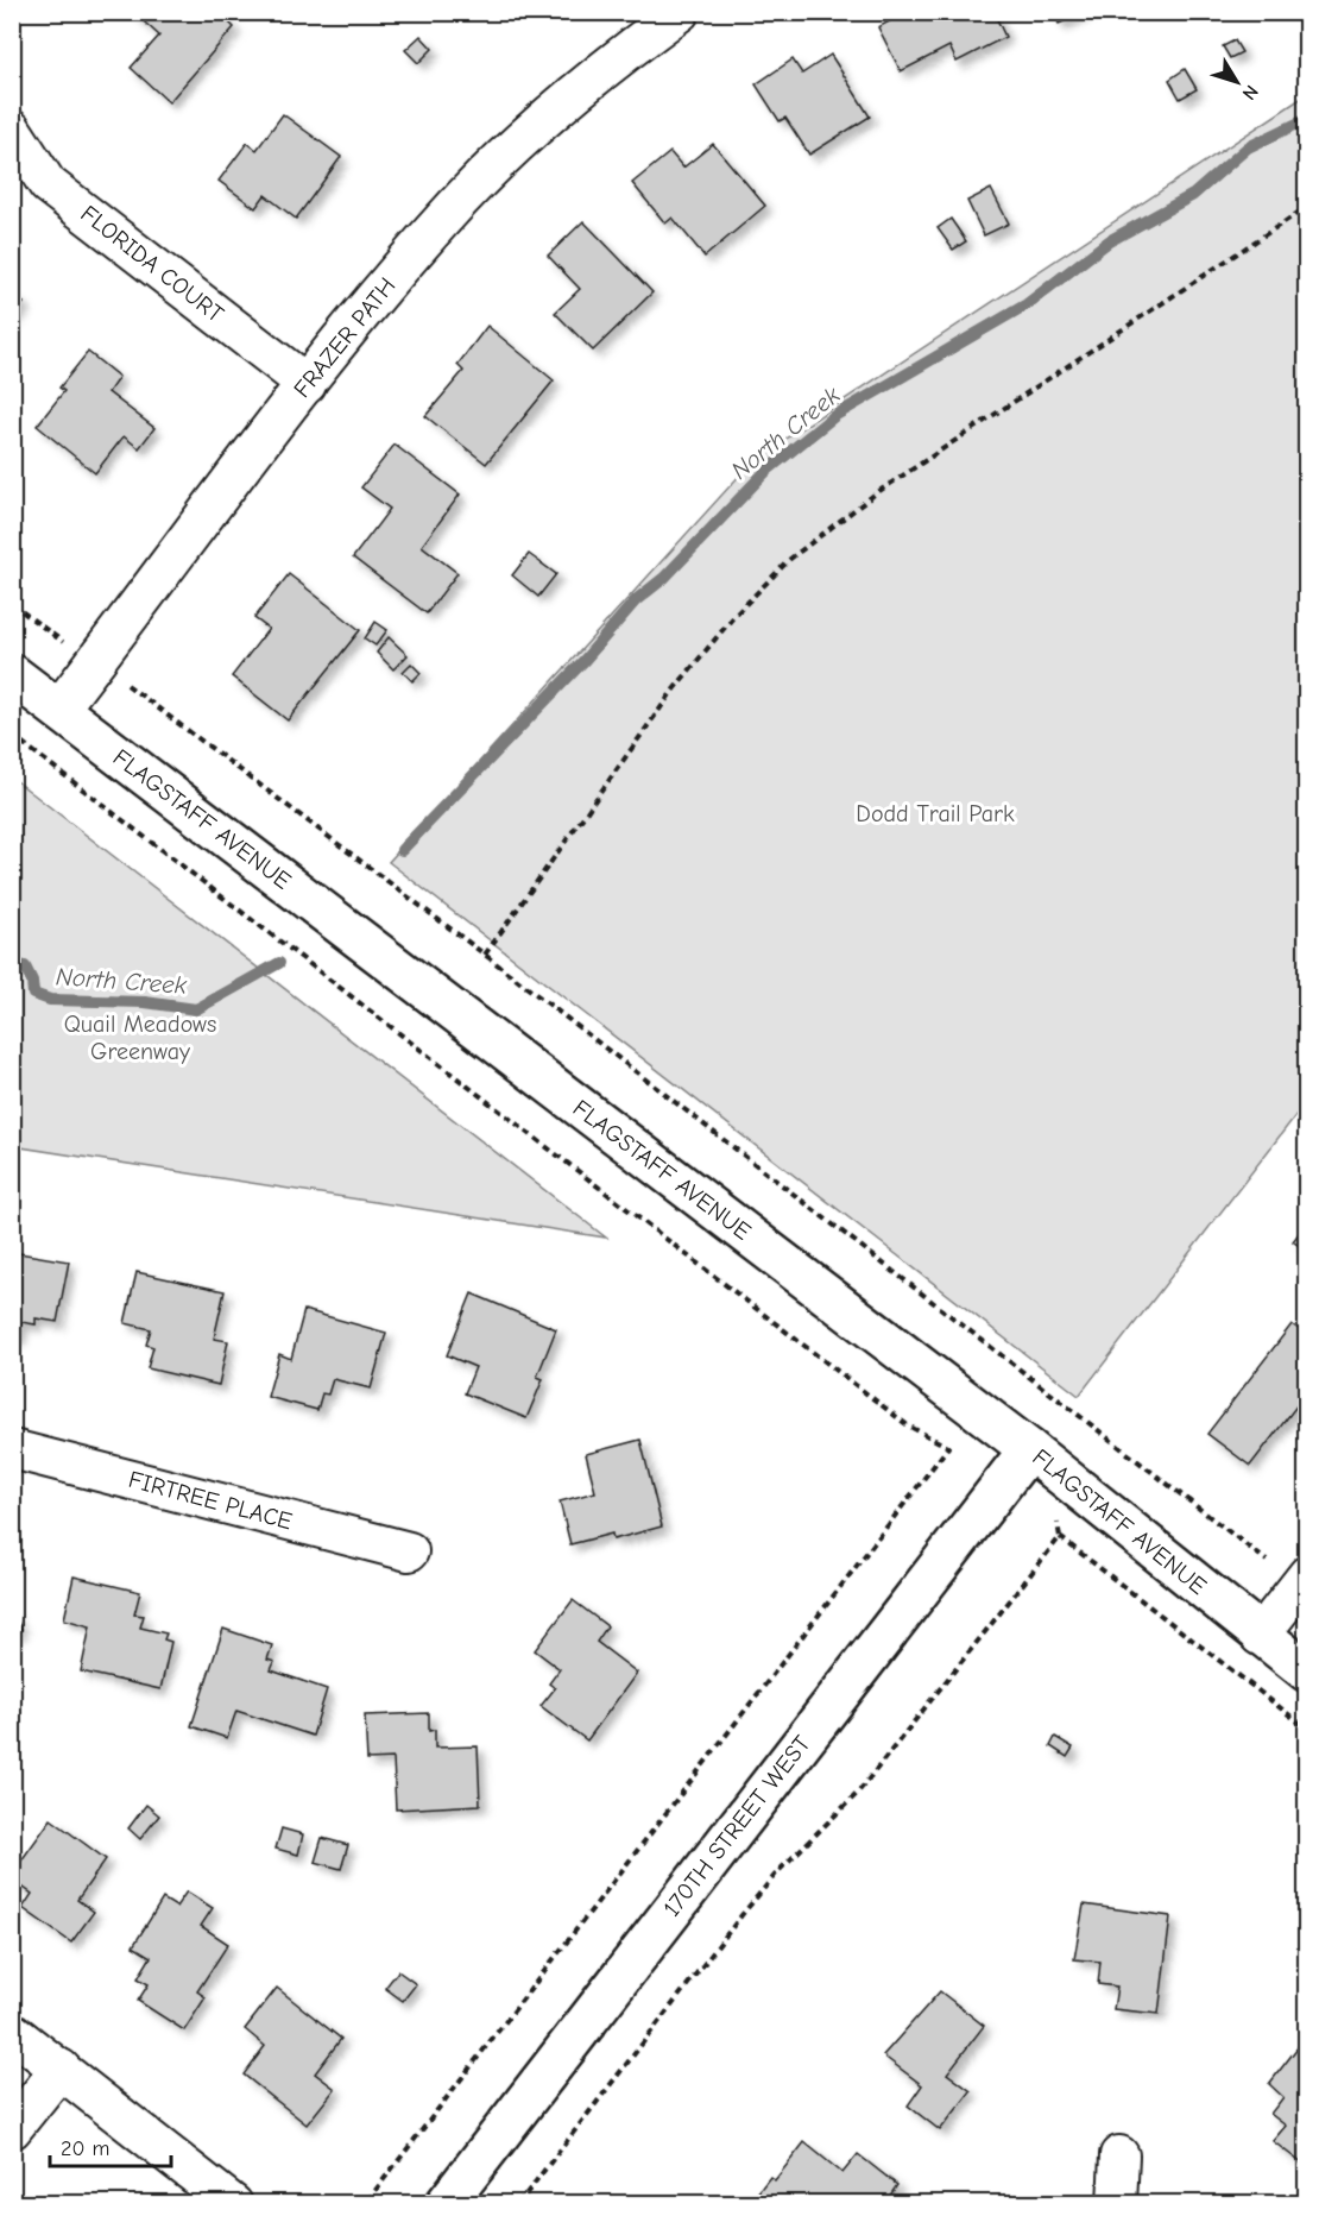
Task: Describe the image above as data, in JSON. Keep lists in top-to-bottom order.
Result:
{
  "streets": {
    "street": [
      "FLORIDA COURT",
      "FRAZER PATH",
      "FLAGSTAFF AVENUE",
      "FIRTREE PLACE",
      "170TH STREET WEST"
    ]
  },
  "crossings": [
    ["FLORIDA COURT", "FRAZER PATH"],
    ["FRAZER PATH", "FLAGSTAFF AVENUE"],
    ["FLAGSTAFF AVENUE", "170TH STREET WEST"]
  ],
  "water": ["North Creek"],
  "parks": ["Dodd Trail Park", "Quail Meadows Greenway"],
  "scale_bar": "20 m",
  "north": "bottom right"
}
